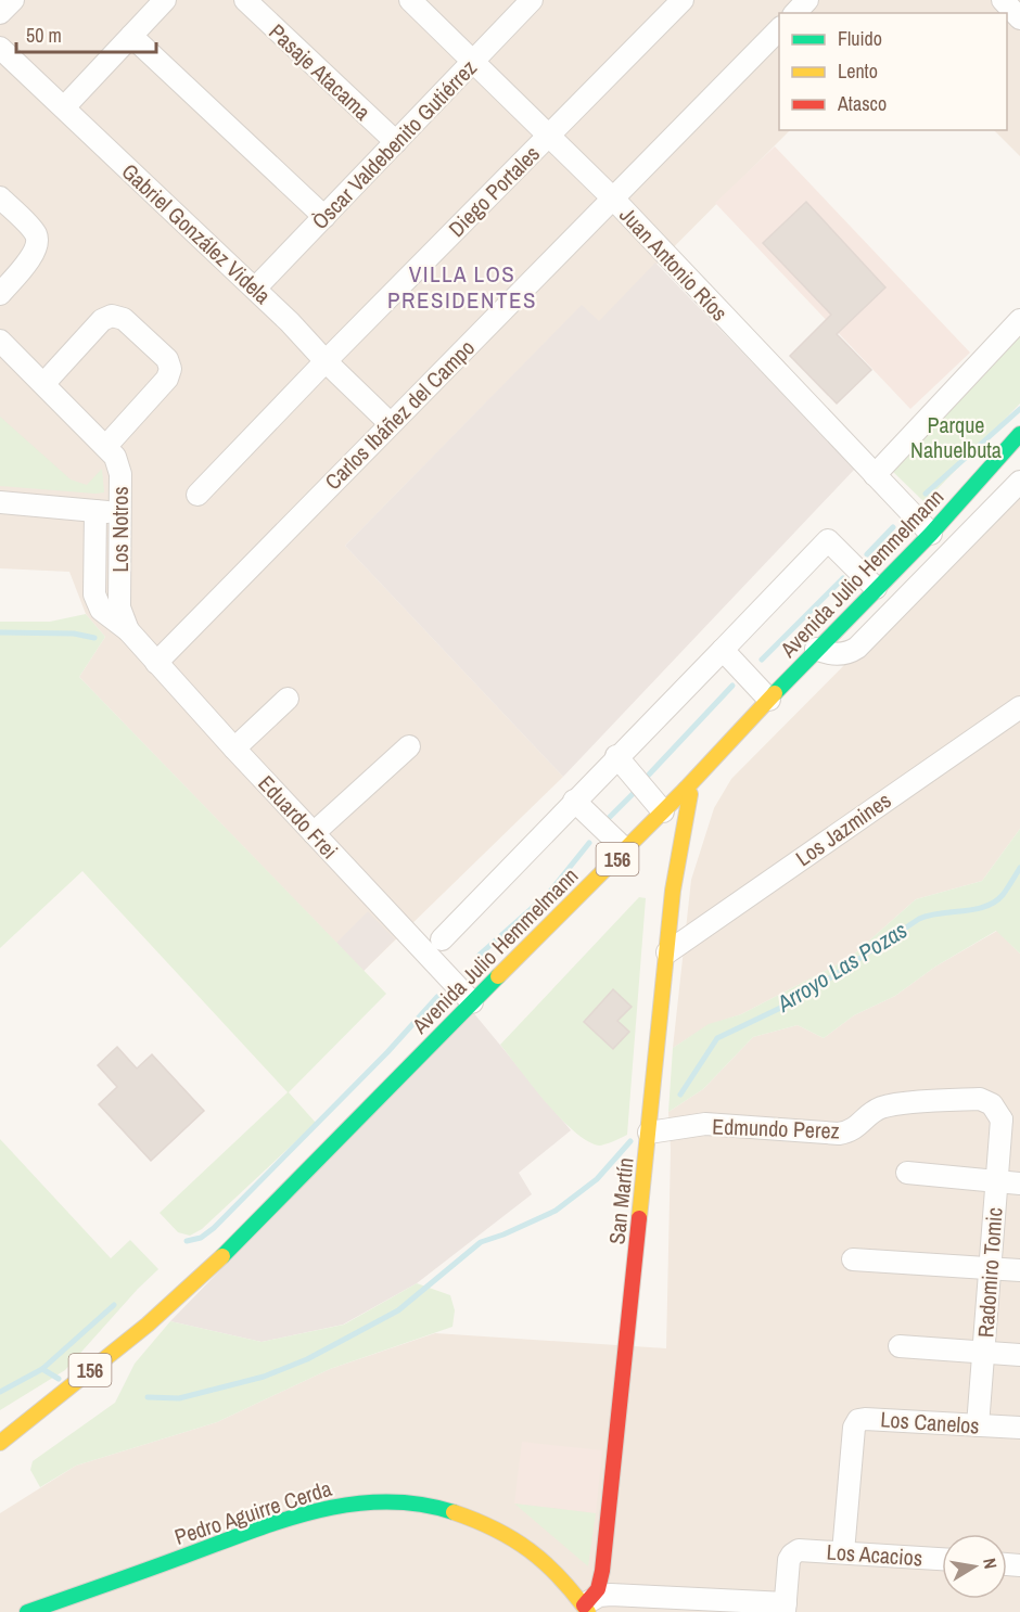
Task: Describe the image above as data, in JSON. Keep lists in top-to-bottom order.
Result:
{
  "streets": {
    "main road": [
      "Avenida Julio Hemmelmann",
      "156",
      "San Martín",
      "Pedro Aguirre Cerda"
    ],
    "street": [
      "Pasaje Atacama",
      "Òscar Valdebenito Gutiérrez",
      "Diego Portales",
      "Gabriel González Videla",
      "Juan Antonio Ríos",
      "Carlos Ibáñez del Campo",
      "Los Notros",
      "Eduardo Frei",
      "Los Jazmines",
      "Edmundo Perez",
      "Radomiro Tomic",
      "Los Canelos",
      "Los Acacios"
    ]
  },
  "crossings": [
    ["Pasaje Atacama", "Òscar Valdebenito Gutiérrez"],
    ["Òscar Valdebenito Gutiérrez", "Gabriel González Videla"],
    ["Òscar Valdebenito Gutiérrez", "Juan Antonio Ríos"],
    ["Diego Portales", "Gabriel González Videla"],
    ["Diego Portales", "Juan Antonio Ríos"],
    ["Gabriel González Videla", "Carlos Ibáñez del Campo"],
    ["Juan Antonio Ríos", "Carlos Ibáñez del Campo"],
    ["Juan Antonio Ríos", "Avenida Julio Hemmelmann"],
    ["Carlos Ibáñez del Campo", "Eduardo Frei"],
    ["Los Notros", "Eduardo Frei"],
    ["Avenida Julio Hemmelmann", "Eduardo Frei"],
    ["Avenida Julio Hemmelmann", "San Martín"],
    ["Los Jazmines", "San Martín"],
    ["Edmundo Perez", "San Martín"],
    ["Edmundo Perez", "Radomiro Tomic"],
    ["San Martín", "Pedro Aguirre Cerda"],
    ["Radomiro Tomic", "Los Canelos"],
    ["Los Canelos", "Los Acacios"]
  ],
  "districts": ["VILLA LOS PRESIDENTES"],
  "water": ["Arroyo Las Pozas"],
  "parks": ["Parque Nahuelbuta"],
  "legend": ["Fluido", "Lento", "Atasco"],
  "scale_bar": "50 m",
  "north": "right"
}
